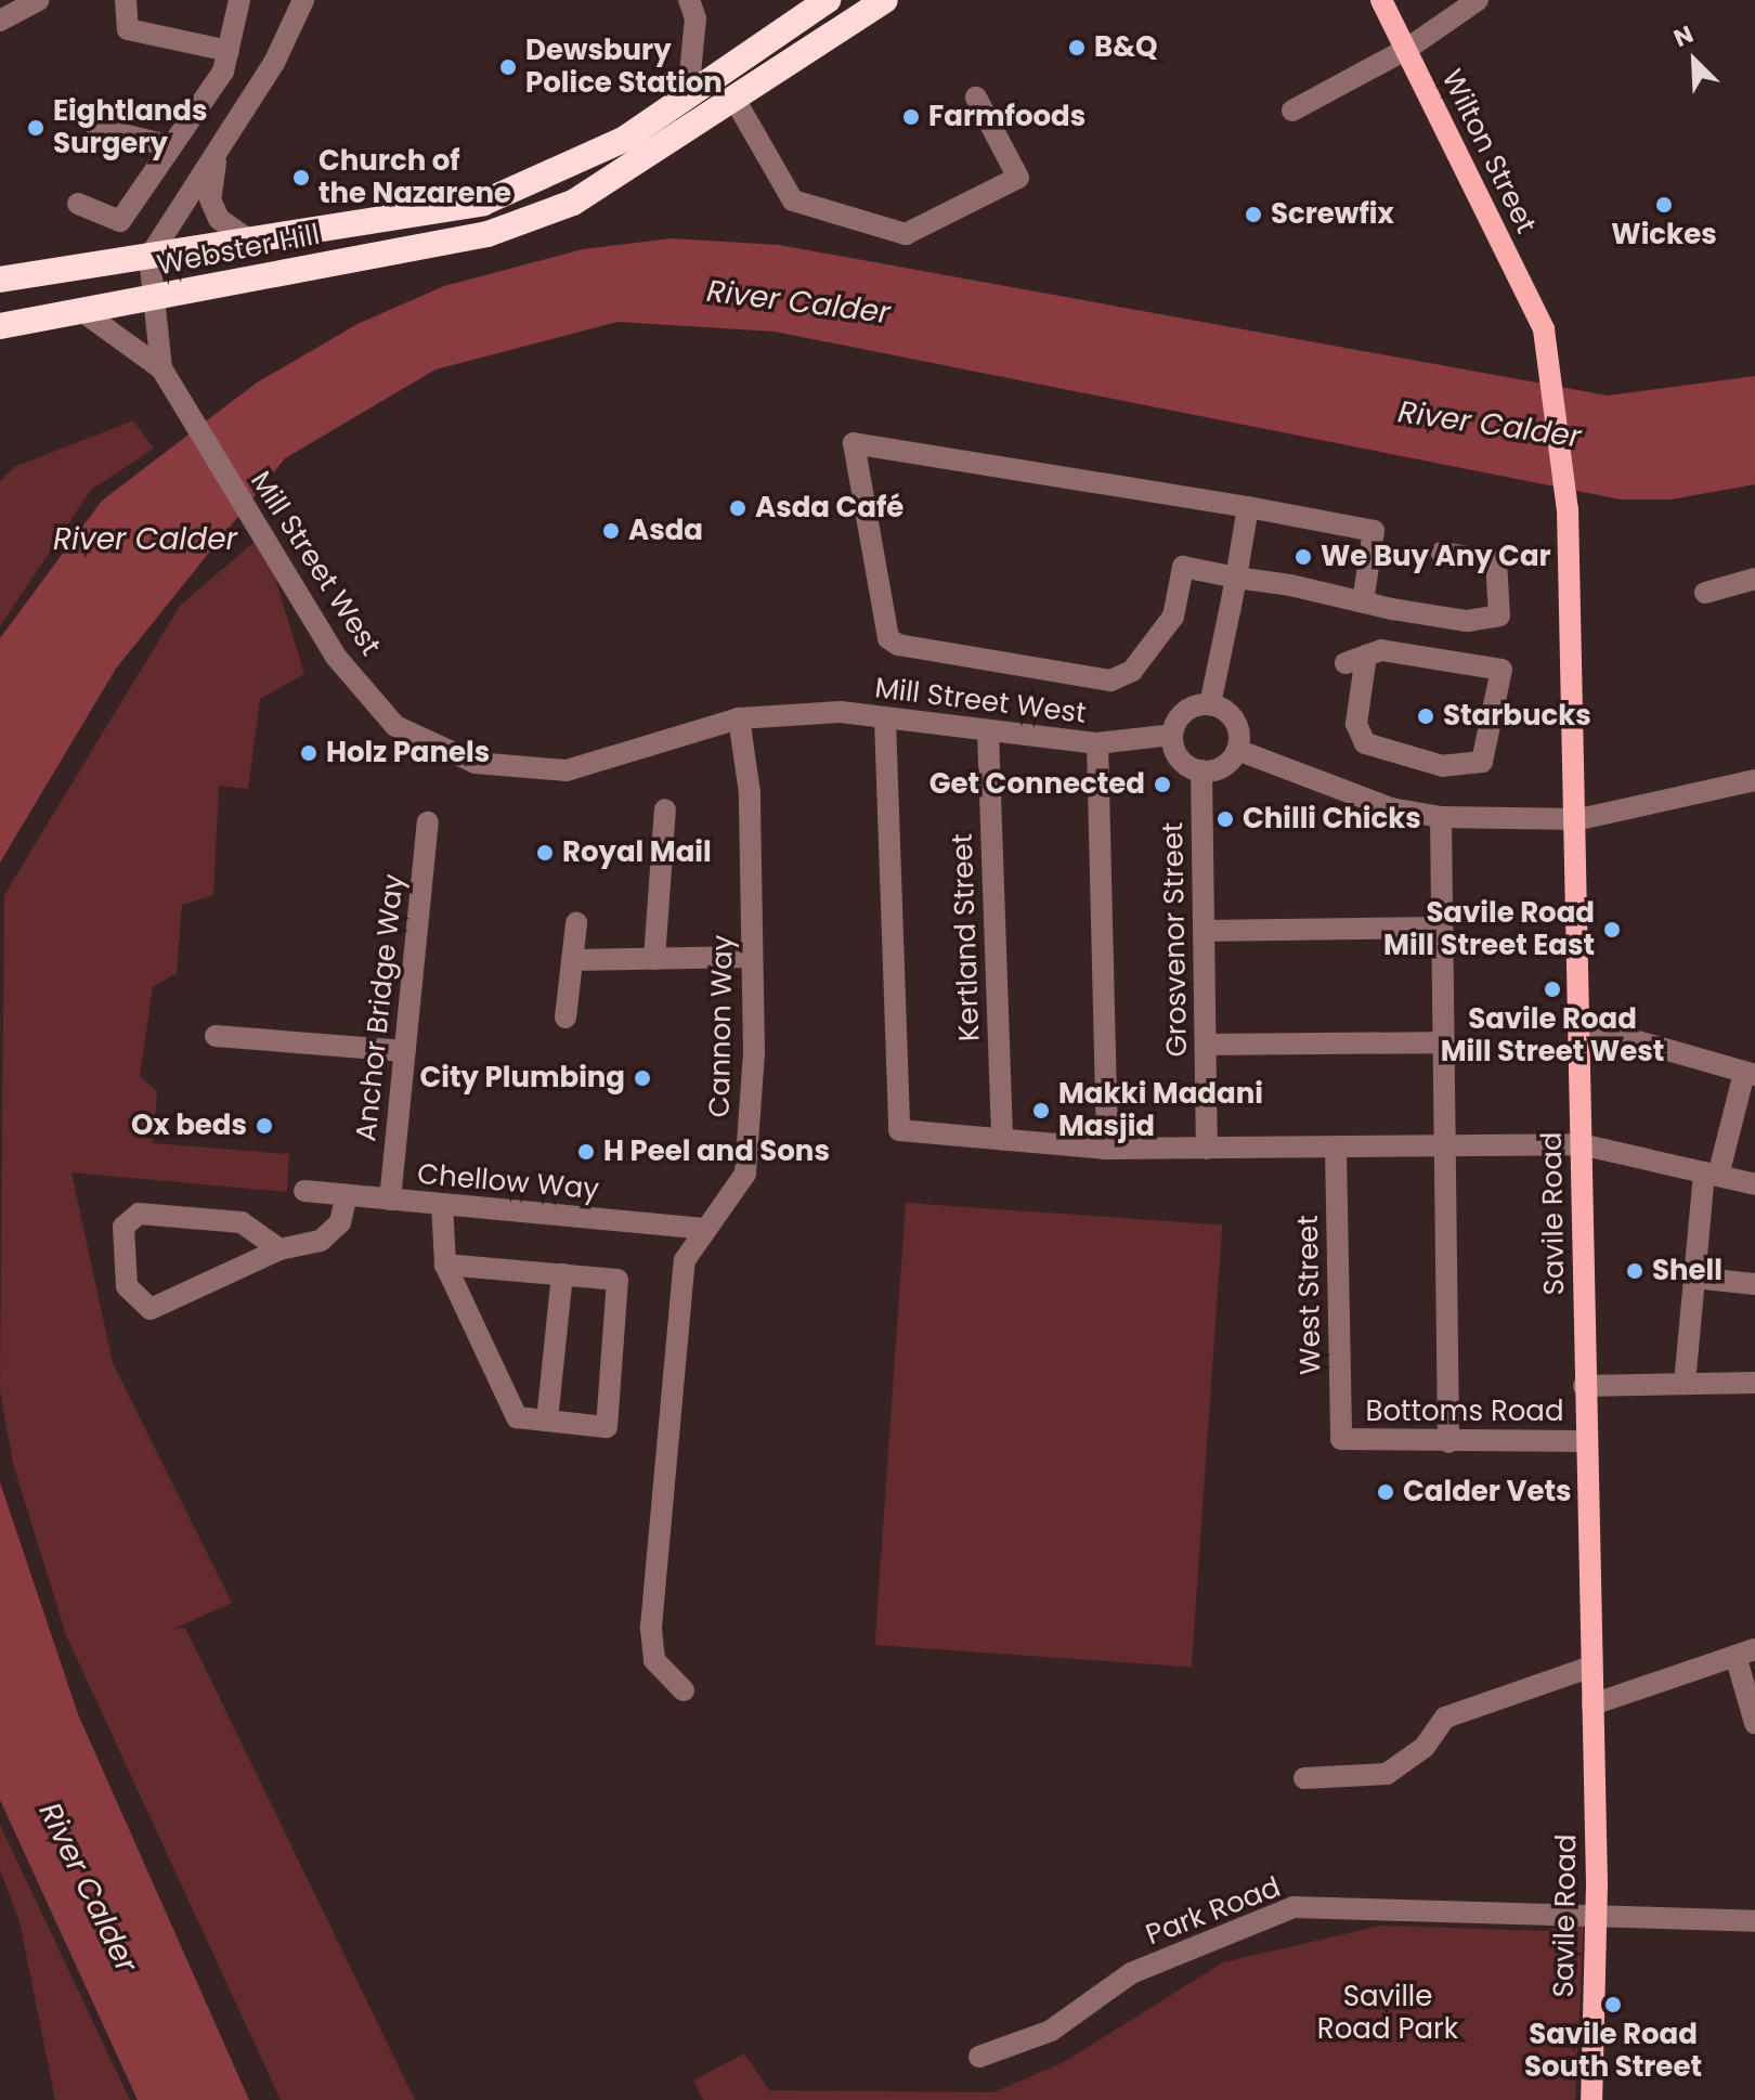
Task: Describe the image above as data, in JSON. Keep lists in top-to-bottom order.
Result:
{
  "streets": {
    "highway": ["Webster Hill"],
    "main road": ["Wilton Street", "Savile Road"],
    "street": [
      "Mill Street West",
      "Kertland Street",
      "Grosvenor Street",
      "Anchor Bridge Way",
      "Cannon Way",
      "Chellow Way",
      "West Street",
      "Bottoms Road",
      "Park Road"
    ]
  },
  "crossings": [
    ["Wilton Street", "Savile Road"],
    ["Webster Hill", "Mill Street West"],
    ["Mill Street West", "Kertland Street"],
    ["Mill Street West", "Grosvenor Street"],
    ["Mill Street West", "Cannon Way"],
    ["Anchor Bridge Way", "Chellow Way"],
    ["Cannon Way", "Chellow Way"],
    ["Savile Road", "Bottoms Road"],
    ["Savile Road", "Park Road"],
    ["West Street", "Bottoms Road"]
  ],
  "water": ["River Calder"],
  "parks": ["Saville Road Park"],
  "places": [
    "B&Q",
    "Dewsbury Police Station",
    "Farmfoods",
    "Eightlands Surgery",
    "Church of the Nazarene",
    "Wickes",
    "Screwfix",
    "Asda Café",
    "Asda",
    "We Buy Any Car",
    "Starbucks",
    "Holz Panels",
    "Get Connected",
    "Chilli Chicks",
    "Royal Mail",
    "Savile Road Mill Street East",
    "Savile Road Mill Street West",
    "City Plumbing",
    "Makki Madani Masjid",
    "Ox beds",
    "H Peel and Sons",
    "Shell",
    "Calder Vets",
    "Savile Road South Street"
  ],
  "north": "top left"
}
